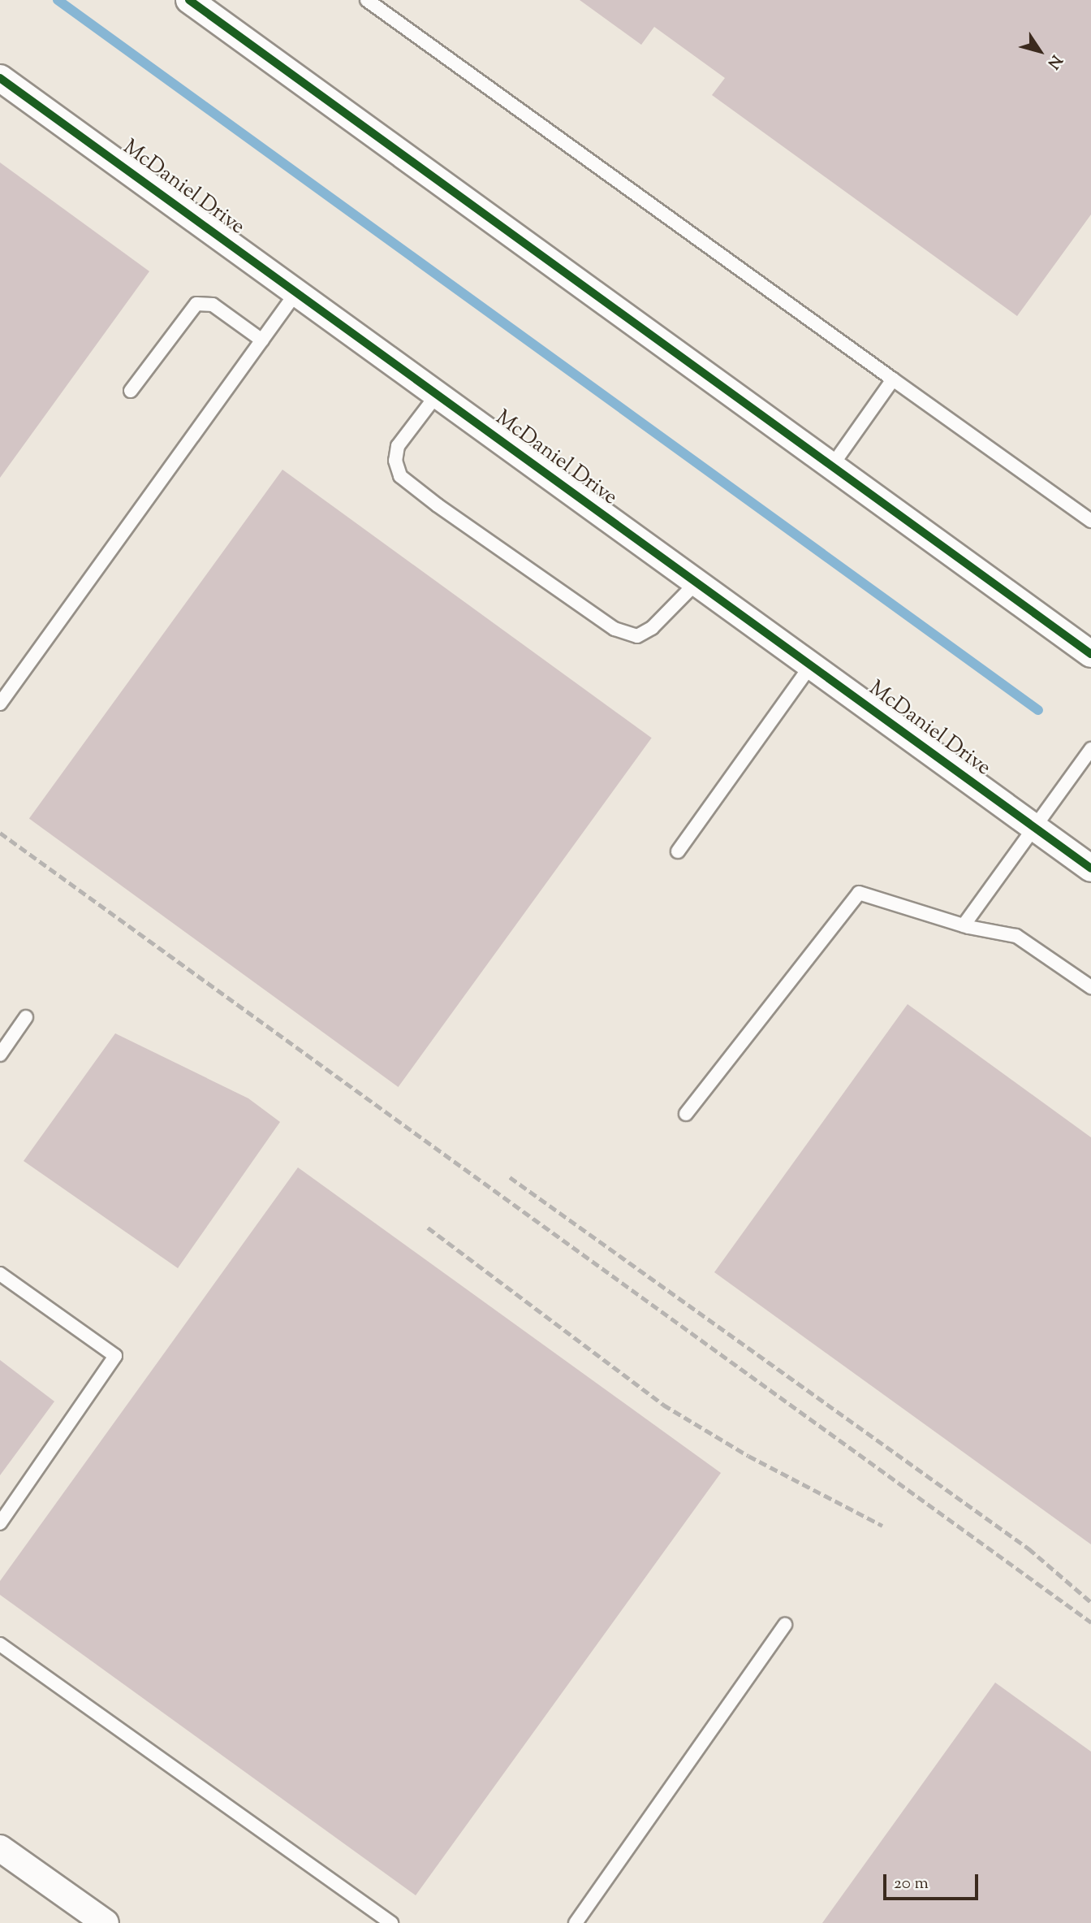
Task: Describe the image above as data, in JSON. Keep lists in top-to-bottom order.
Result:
{
  "streets": {
    "street": ["McDaniel Drive"]
  },
  "scale_bar": "20 m",
  "north": "bottom right"
}
